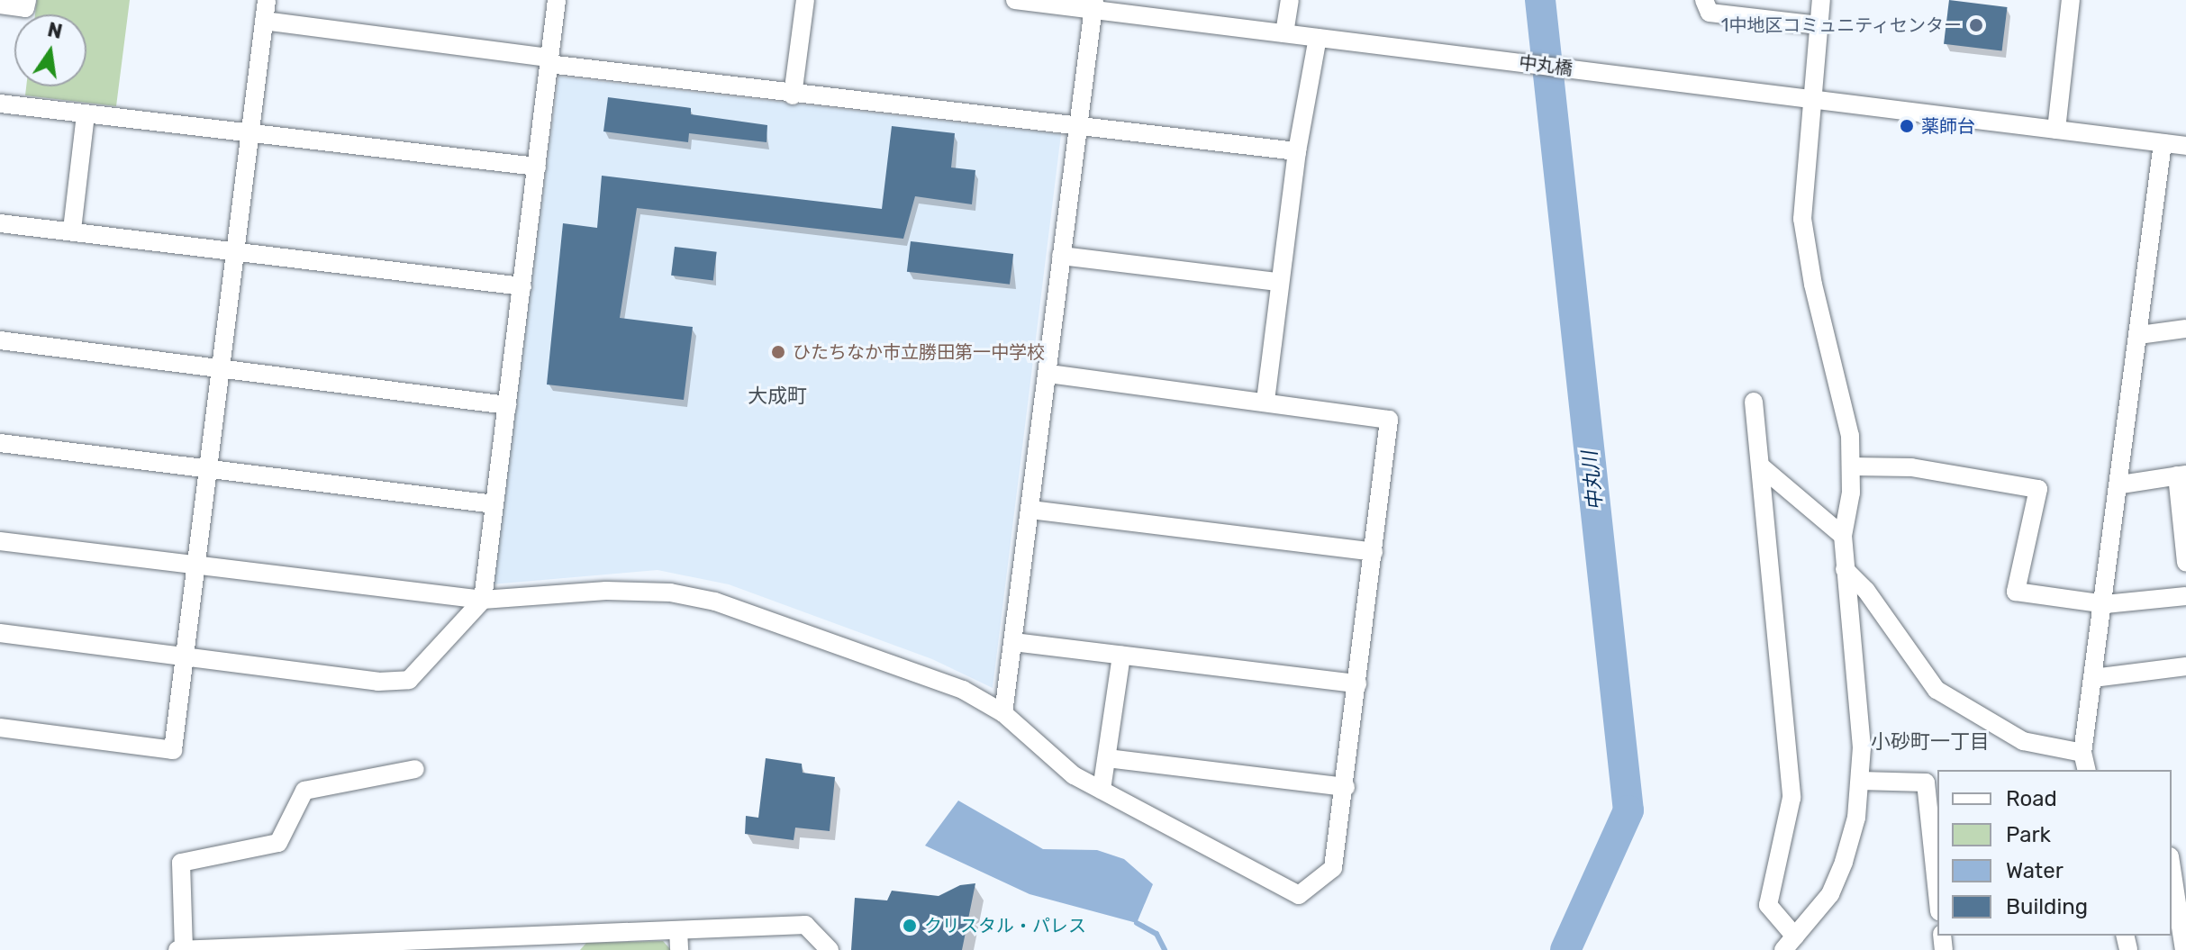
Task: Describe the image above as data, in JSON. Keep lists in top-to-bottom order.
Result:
{
  "streets": {
    "street": ["中丸橋"]
  },
  "districts": ["大成町", "小砂町一丁目"],
  "water": ["中丸川"],
  "places": [
    "1中地区コミュニティセンター",
    "薬師台",
    "ひたちなか市立勝田第一中学校",
    "クリスタル・パレス"
  ],
  "legend": [
    "Road",
    "Park",
    "Water",
    "Building"
  ],
  "north": "top"
}
